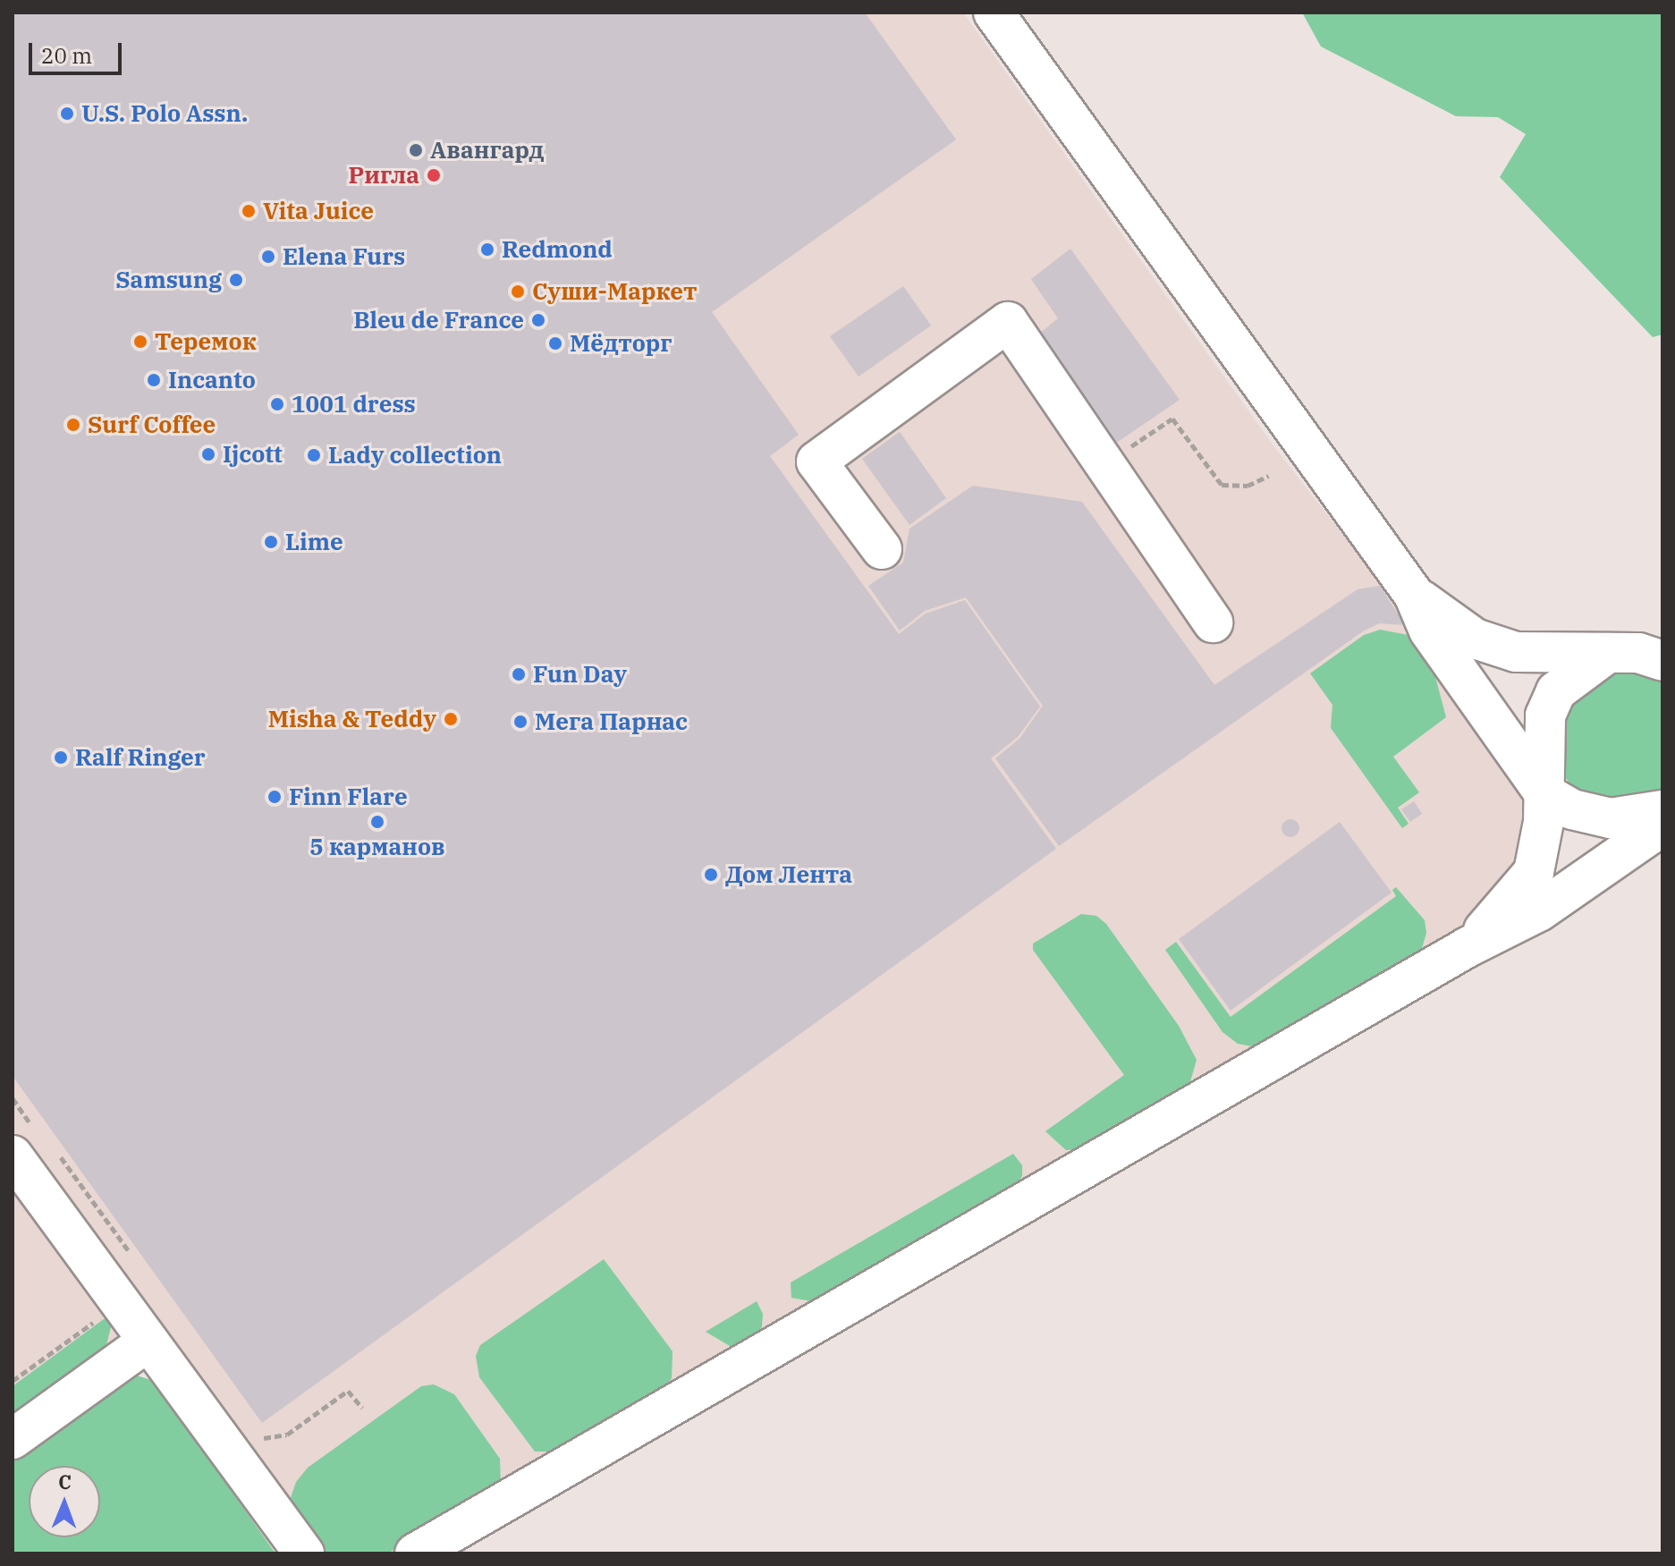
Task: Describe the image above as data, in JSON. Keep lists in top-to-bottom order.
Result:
{
  "places": [
    "U.S. Polo Assn.",
    "Авангард",
    "Ригла",
    "Vita Juice",
    "Redmond",
    "Elena Furs",
    "Samsung",
    "Суши-Маркет",
    "Bleu de France",
    "Теремок",
    "Мёдторг",
    "Incanto",
    "1001 dress",
    "Surf Coffee",
    "Ijcott",
    "Lady collection",
    "Lime",
    "Fun Day",
    "Misha & Teddy",
    "Мега Парнас",
    "Ralf Ringer",
    "Finn Flare",
    "5 карманов",
    "Дом Лента"
  ],
  "scale_bar": "20 m",
  "north": "top"
}
